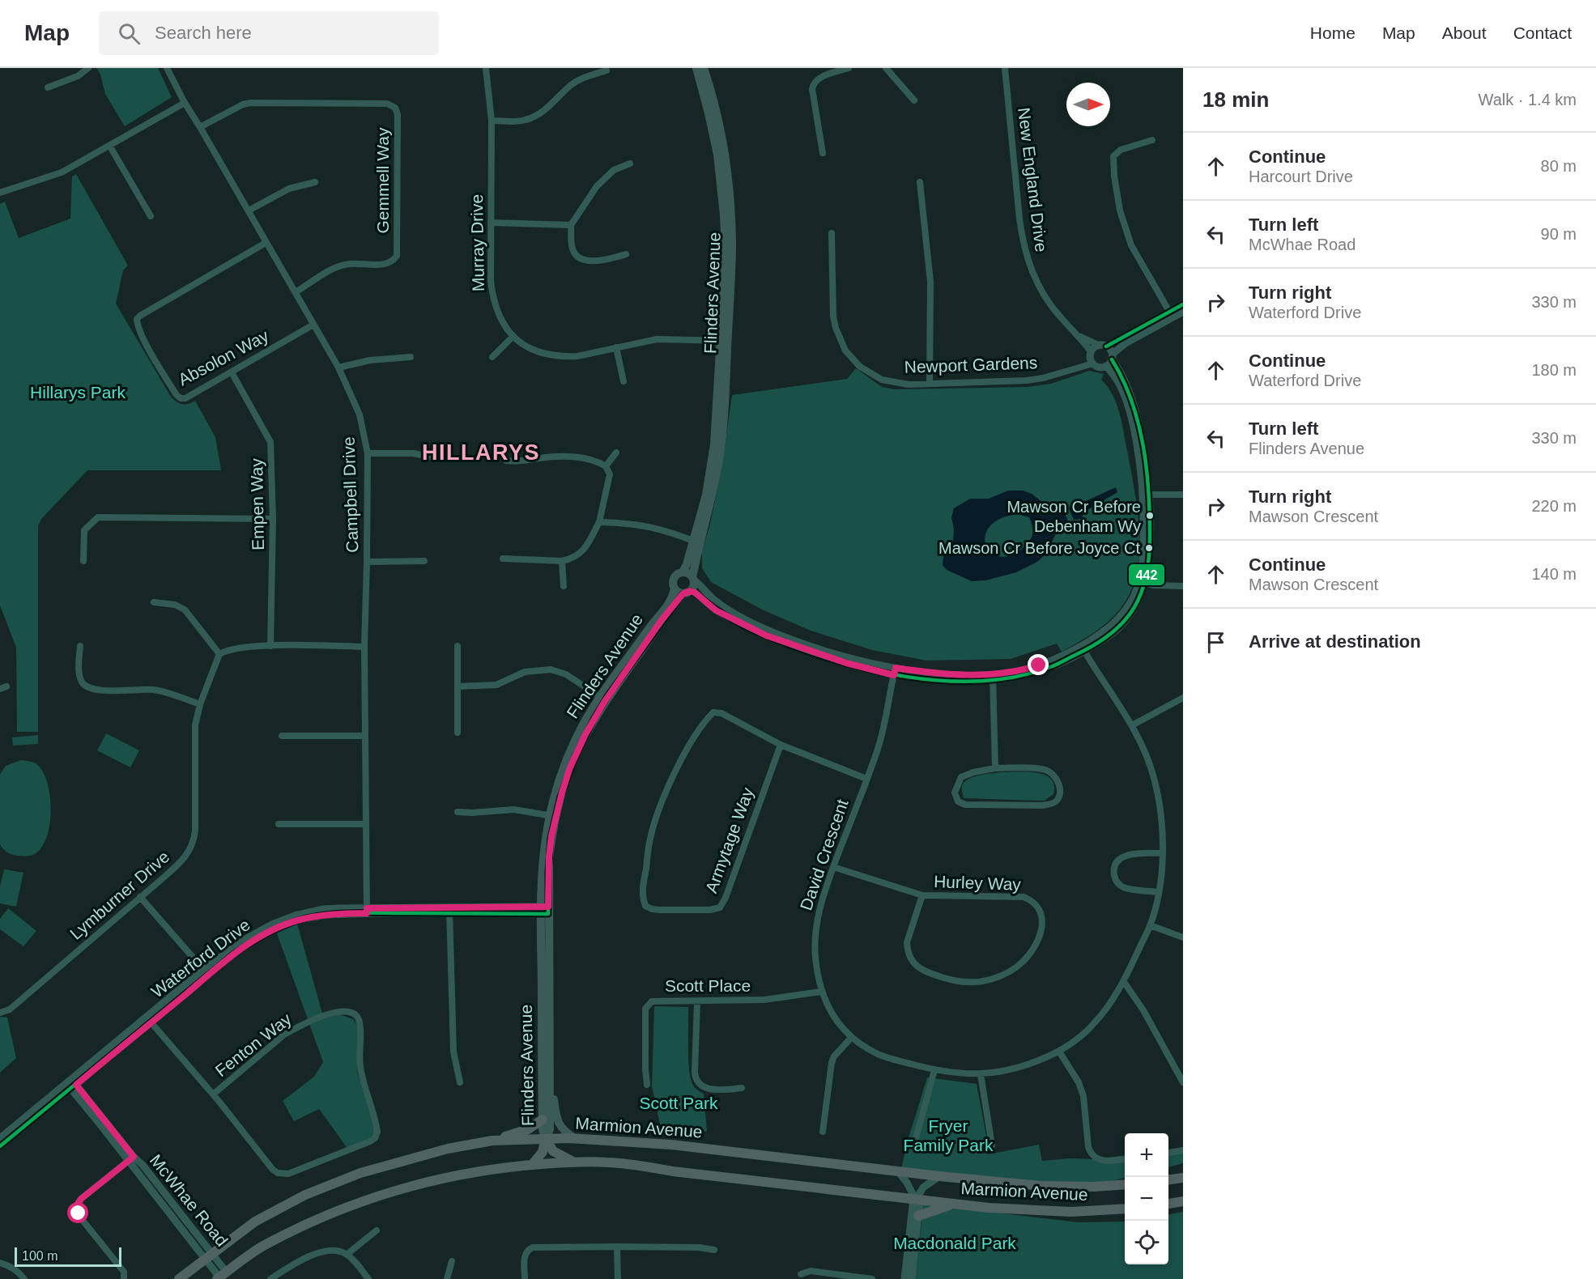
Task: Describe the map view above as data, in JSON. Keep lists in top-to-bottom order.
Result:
{
  "streets": {
    "highway": ["Marmion Avenue"],
    "main road": ["Flinders Avenue"],
    "street": [
      "New England Drive",
      "Gemmell Way",
      "Murray Drive",
      "Absolon Way",
      "Newport Gardens",
      "Campbell Drive",
      "Empen Way",
      "Armytage Way",
      "David Crescent",
      "Hurley Way",
      "Lymburner Drive",
      "Waterford Drive",
      "Scott Place",
      "Fenton Way",
      "McWhae Road"
    ]
  },
  "crossings": [
    ["New England Drive", "Newport Gardens"],
    ["Gemmell Way", "Campbell Drive"],
    ["Murray Drive", "Flinders Avenue"],
    ["Flinders Avenue", "Waterford Drive"],
    ["Flinders Avenue", "Marmion Avenue"],
    ["Absolon Way", "Campbell Drive"],
    ["Absolon Way", "Empen Way"],
    ["Campbell Drive", "Waterford Drive"],
    ["Armytage Way", "David Crescent"],
    ["David Crescent", "Hurley Way"],
    ["David Crescent", "Scott Place"],
    ["Waterford Drive", "Fenton Way"],
    ["Waterford Drive", "McWhae Road"],
    ["Marmion Avenue", "McWhae Road"]
  ],
  "districts": ["HILLARYS"],
  "parks": [
    "Hillarys Park",
    "Scott Park",
    "Fryer Family Park",
    "Macdonald Park"
  ],
  "places": ["Mawson Cr Before Debenham Wy", "Mawson Cr Before Joyce Ct"],
  "lines": ["transit line 442"],
  "scale_bar": "100 m",
  "north": "right",
  "page": {
    "header": "Map",
    "search": "Search here",
    "nav": [
      "Home",
      "Map",
      "About",
      "Contact"
    ],
    "heading": ["18 min", "Walk · 1.4 km"],
    "list": [
      ["Continue", "Harcourt Drive", "80 m"],
      ["Turn left", "McWhae Road", "90 m"],
      ["Turn right", "Waterford Drive", "330 m"],
      ["Continue", "Waterford Drive", "180 m"],
      ["Turn left", "Flinders Avenue", "330 m"],
      ["Turn right", "Mawson Crescent", "220 m"],
      ["Continue", "Mawson Crescent", "140 m"],
      "Arrive at destination"
    ],
    "map_buttons": ["+", "−"],
    "scale": "100 m"
  }
}
